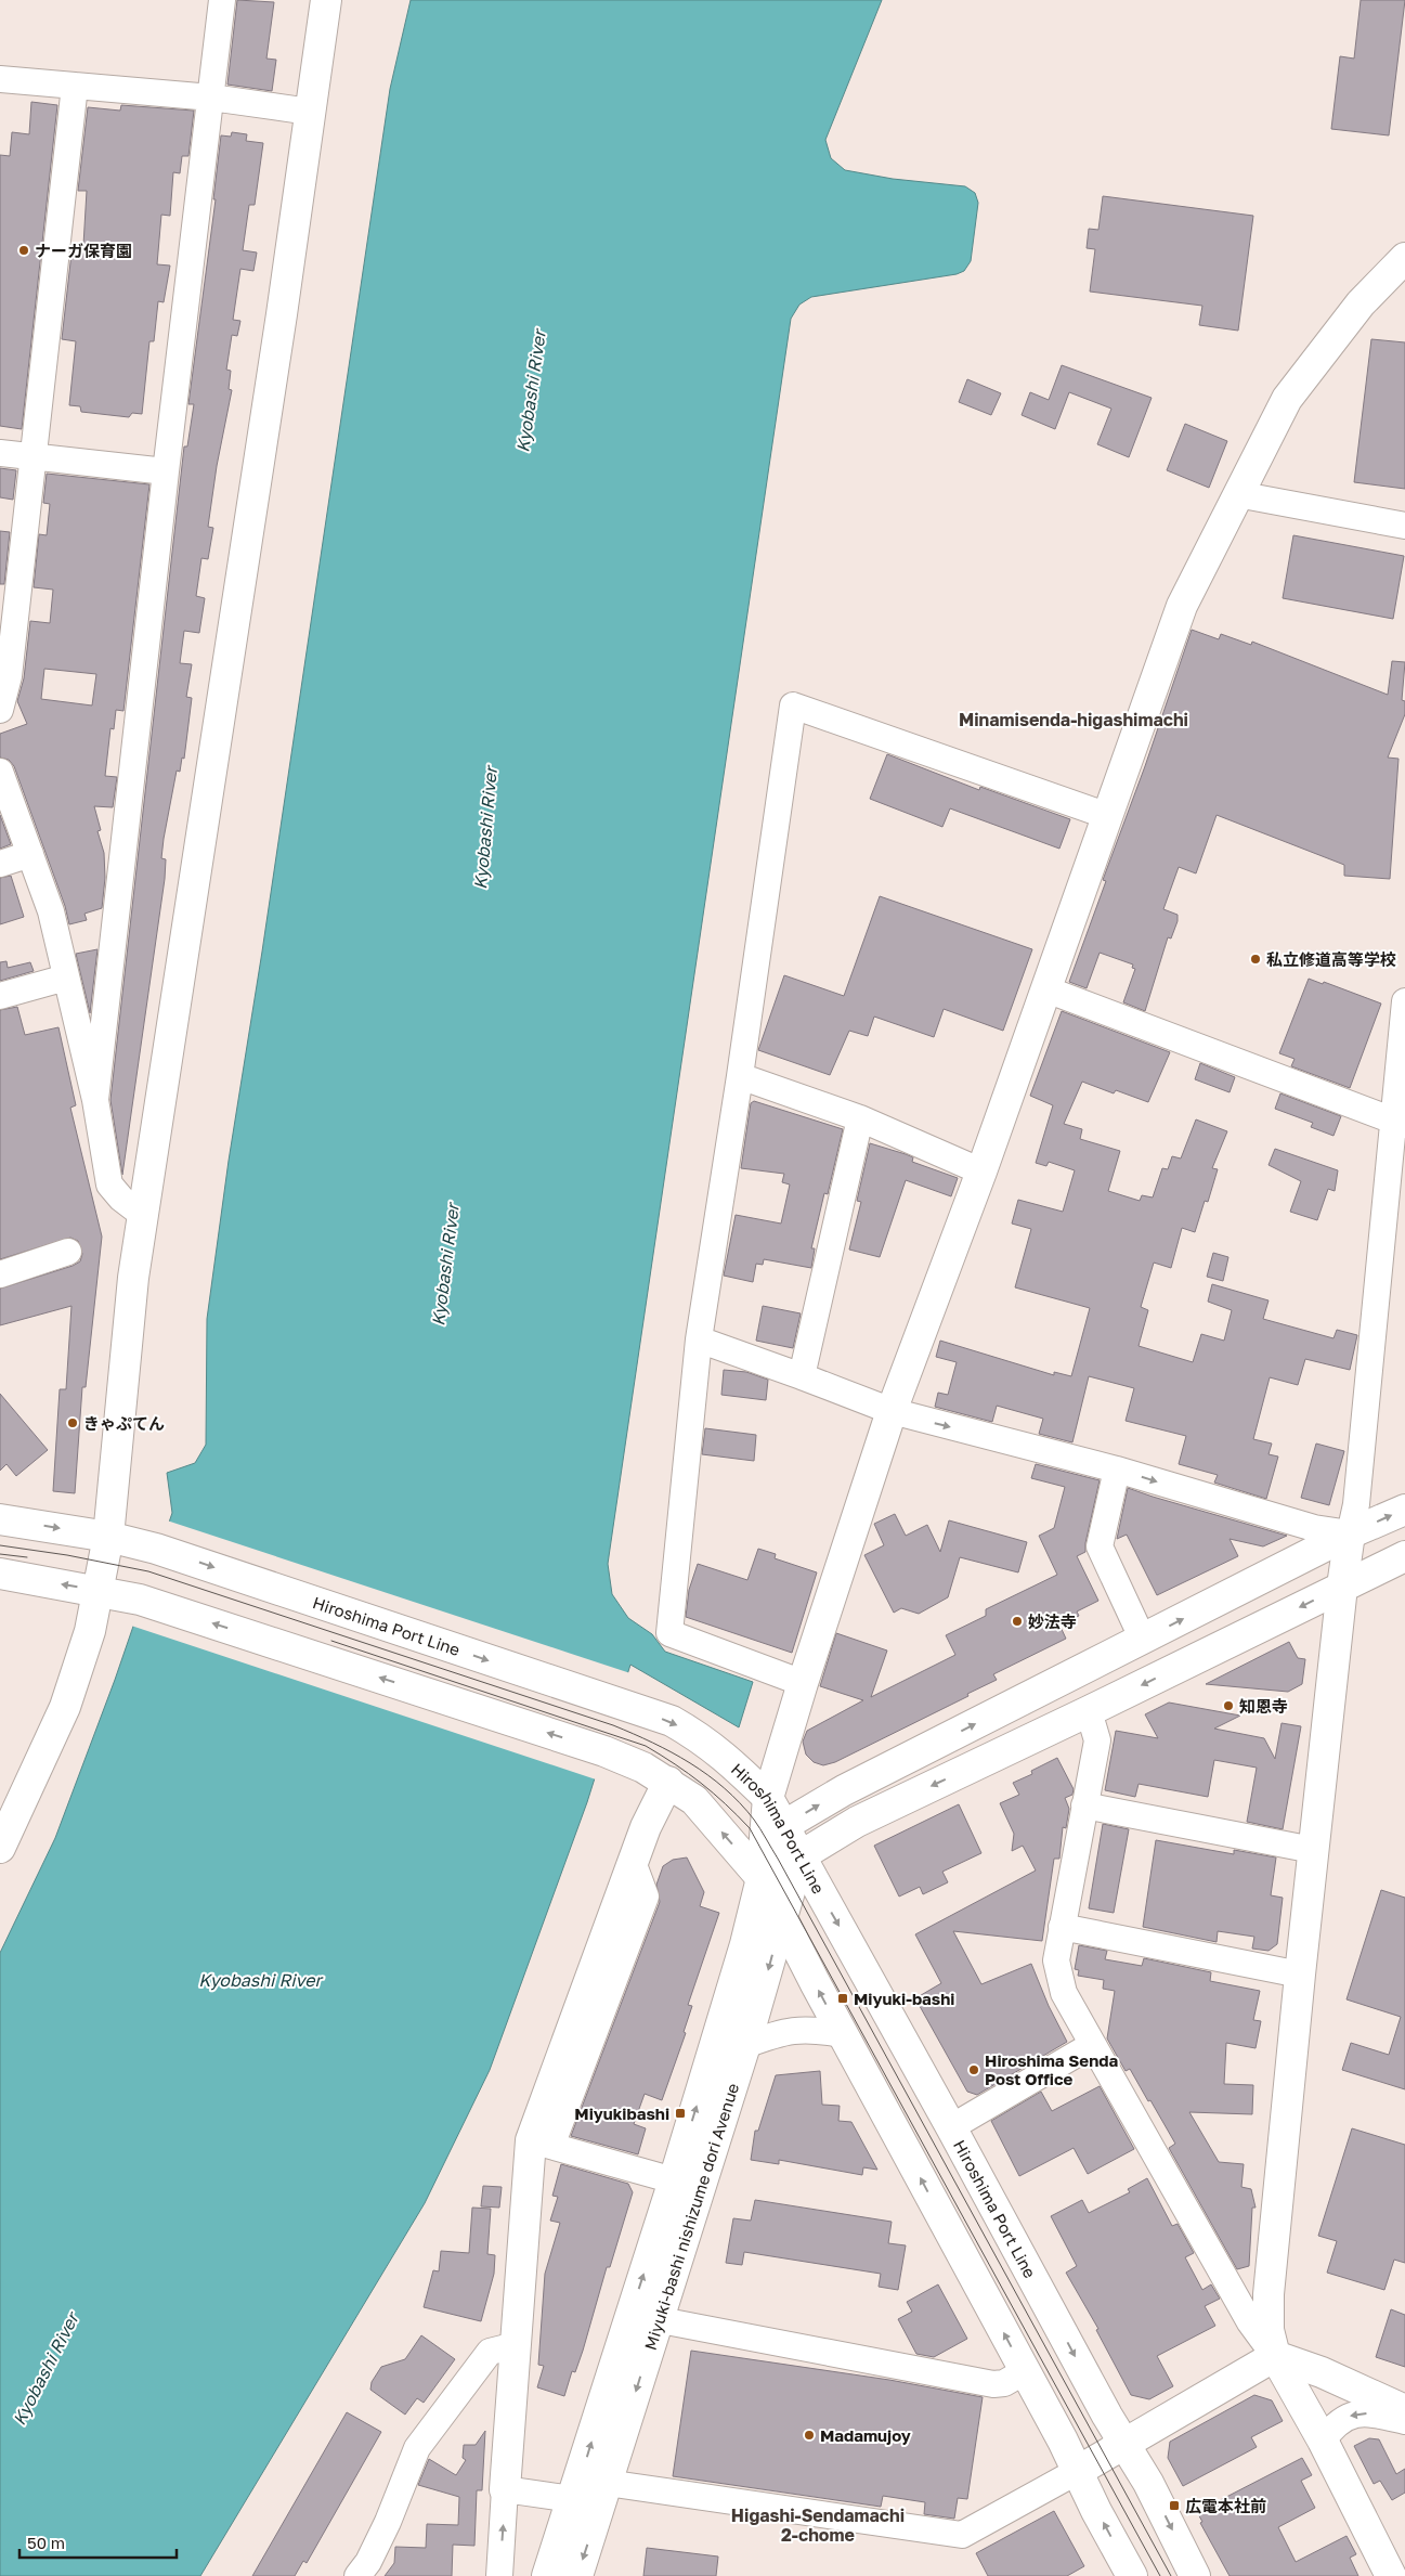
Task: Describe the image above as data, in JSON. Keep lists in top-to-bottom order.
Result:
{
  "streets": {
    "street": ["Hiroshima Port Line", "Miyuki-bashi nishizume dori Avenue"]
  },
  "crossings": [
    ["Hiroshima Port Line", "Miyuki-bashi nishizume dori Avenue"]
  ],
  "districts": ["Minamisenda-higashimachi", "Higashi-Sendamachi 2-chome"],
  "water": ["Kyobashi River"],
  "places": {
    "other": [
      "ナーガ保育園",
      "私立修道高等学校",
      "きゃぷてん",
      "妙法寺",
      "知恩寺",
      "Hiroshima Senda Post Office",
      "Madamujoy"
    ],
    "transit": ["Miyuki-bashi", "Miyukibashi", "広電本社前"]
  },
  "scale_bar": "50 m"
}
